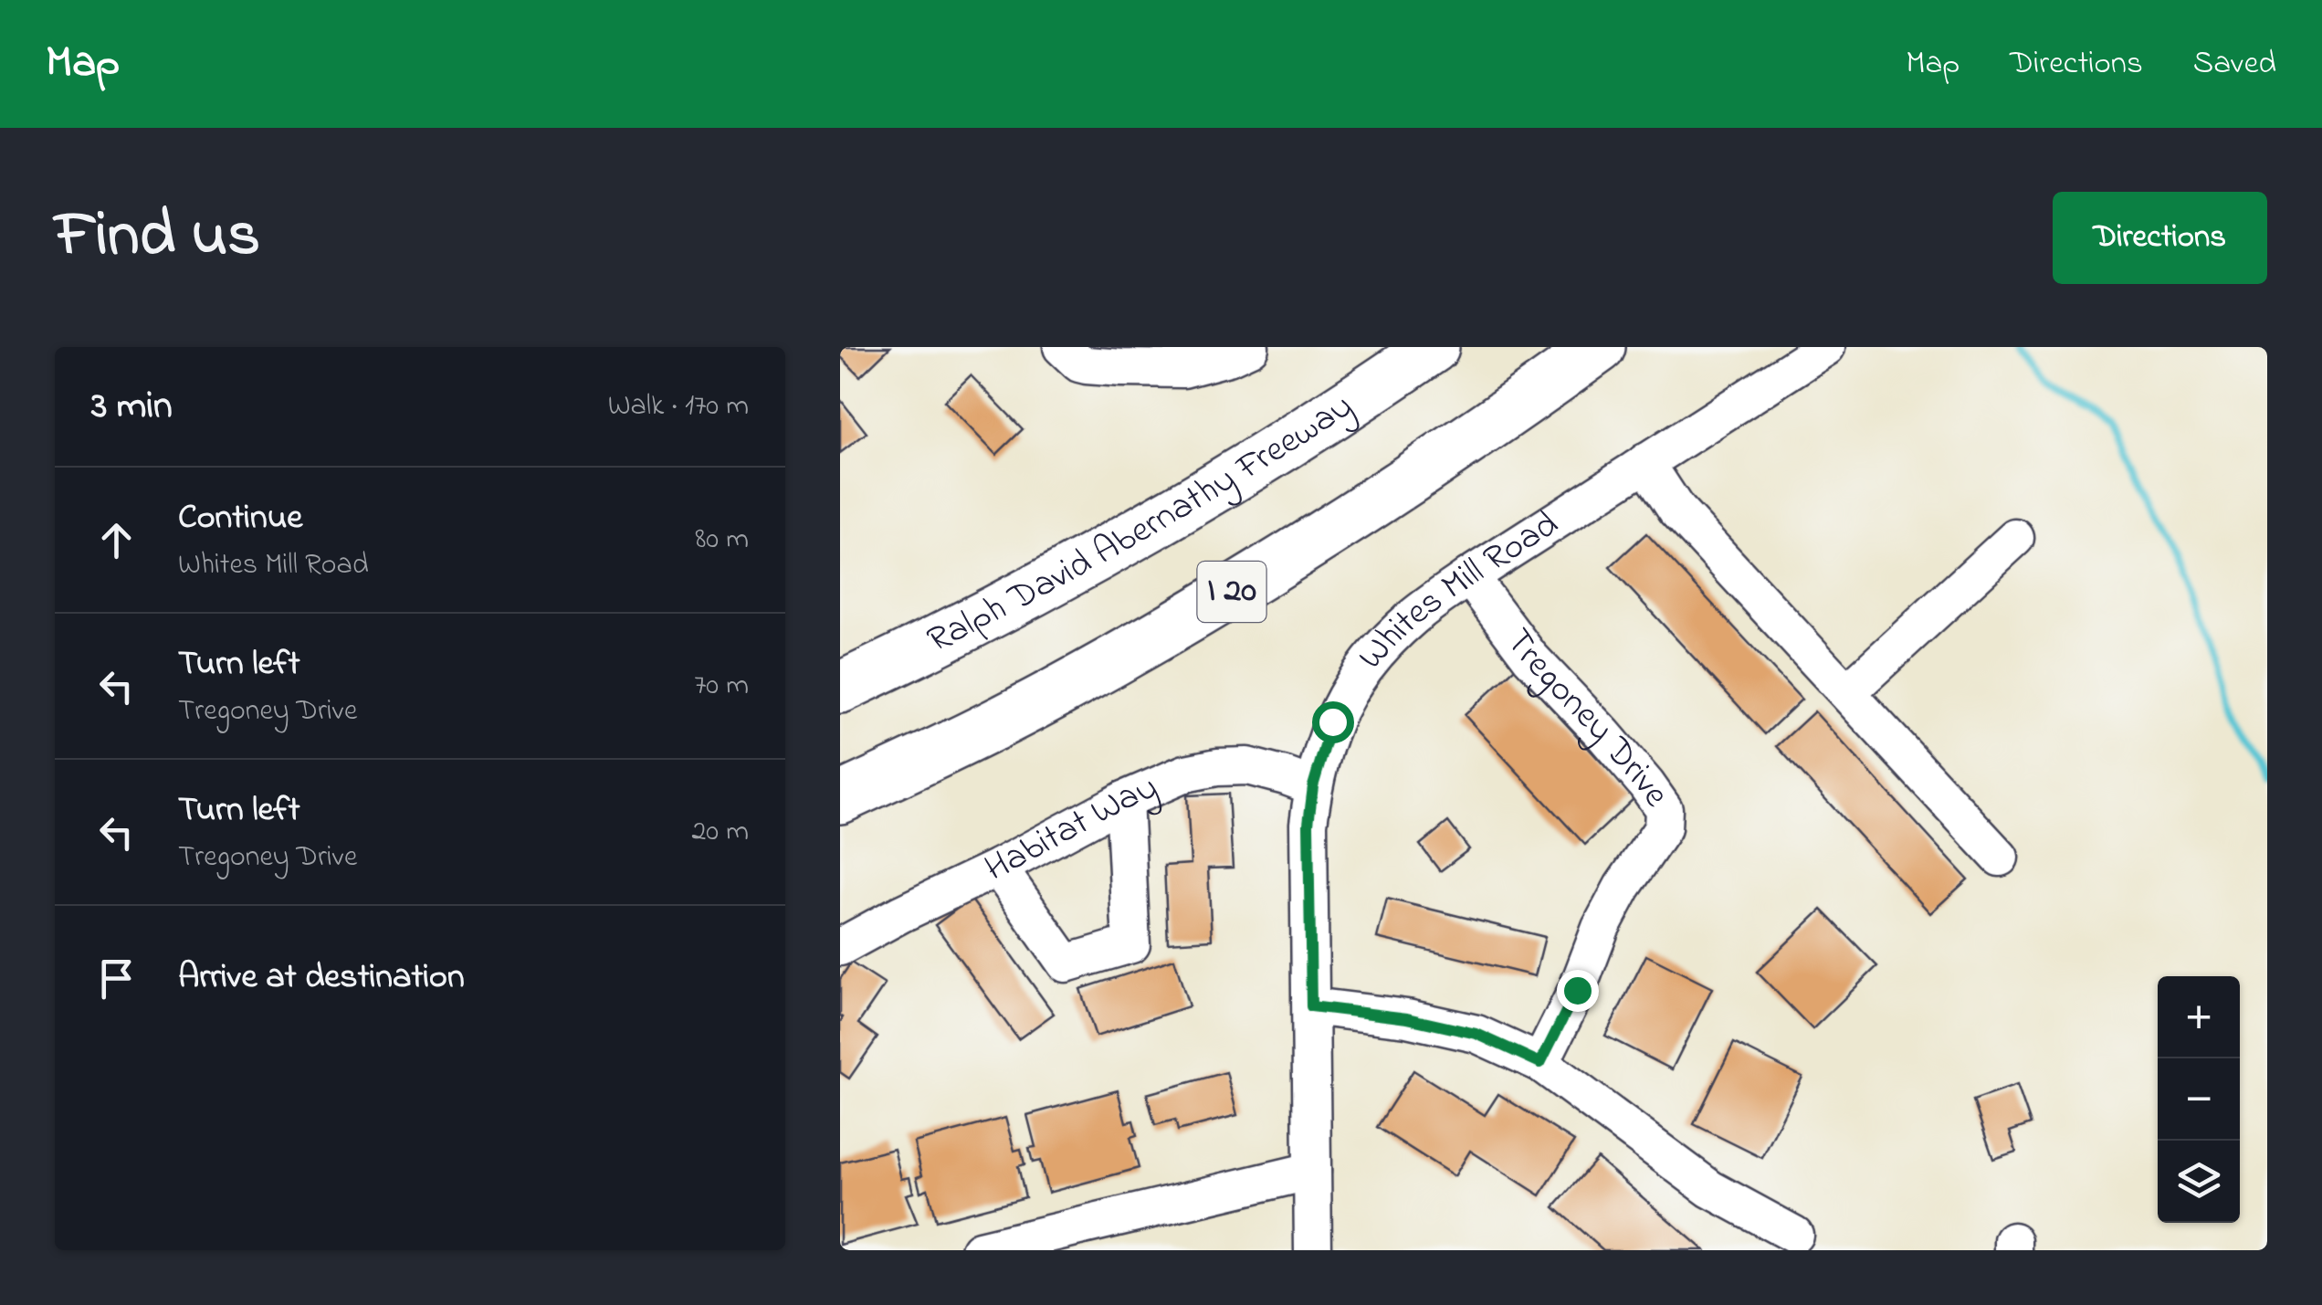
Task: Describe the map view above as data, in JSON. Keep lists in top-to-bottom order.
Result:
{
  "streets": {
    "highway": ["Ralph David Abernathy Freeway", "I 20"],
    "street": ["Whites Mill Road", "Tregoney Drive", "Habitat Way"]
  },
  "crossings": [
    ["Whites Mill Road", "Tregoney Drive"],
    ["Whites Mill Road", "Habitat Way"]
  ],
  "page": {
    "header": "Map",
    "nav": ["Map", "Directions", "Saved"],
    "title": "Find us",
    "buttons": "Directions",
    "heading": ["3 min", "Walk · 170 m"],
    "list": [
      ["Continue", "Whites Mill Road", "80 m"],
      ["Turn left", "Tregoney Drive", "70 m"],
      ["Turn left", "Tregoney Drive", "20 m"],
      "Arrive at destination"
    ],
    "map_buttons": ["+", "−"]
  }
}
